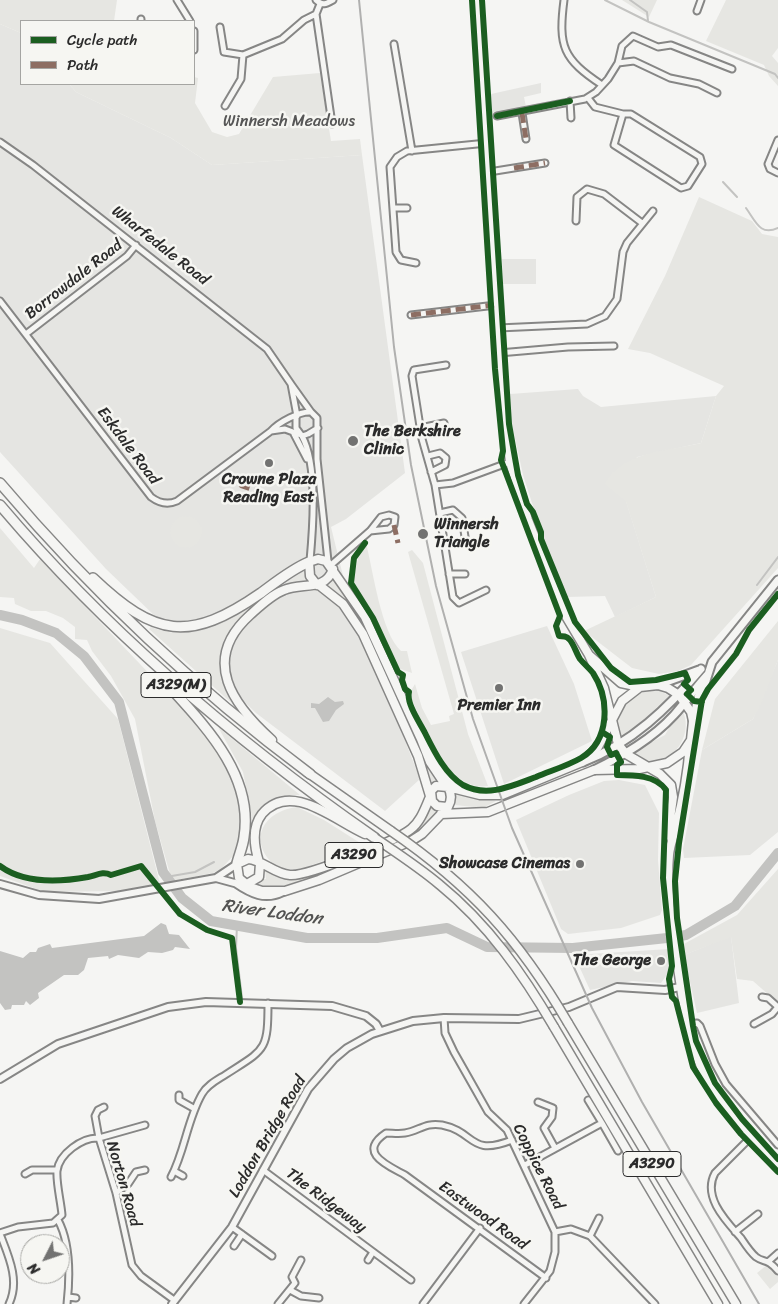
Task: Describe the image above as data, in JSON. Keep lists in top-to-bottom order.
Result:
{
  "streets": {
    "highway": ["A329(M)"],
    "main road": ["A3290"],
    "street": [
      "Wharfedale Road",
      "Borrowdale Road",
      "Eskdale Road",
      "Loddon Bridge Road",
      "Coppice Road",
      "Norton Road",
      "The Ridgeway",
      "Eastwood Road"
    ]
  },
  "crossings": [
    ["Wharfedale Road", "Borrowdale Road"],
    ["Borrowdale Road", "Eskdale Road"],
    ["A329(M)", "A3290"],
    ["Loddon Bridge Road", "Coppice Road"],
    ["Loddon Bridge Road", "Norton Road"],
    ["Loddon Bridge Road", "The Ridgeway"],
    ["Coppice Road", "Eastwood Road"]
  ],
  "water": ["River Loddon"],
  "parks": ["Winnersh Meadows"],
  "places": [
    "The Berkshire Clinic",
    "Crowne Plaza Reading East",
    "Winnersh Triangle",
    "Premier Inn",
    "Showcase Cinemas",
    "The George"
  ],
  "legend": ["Cycle path", "Path"],
  "north": "bottom left"
}
